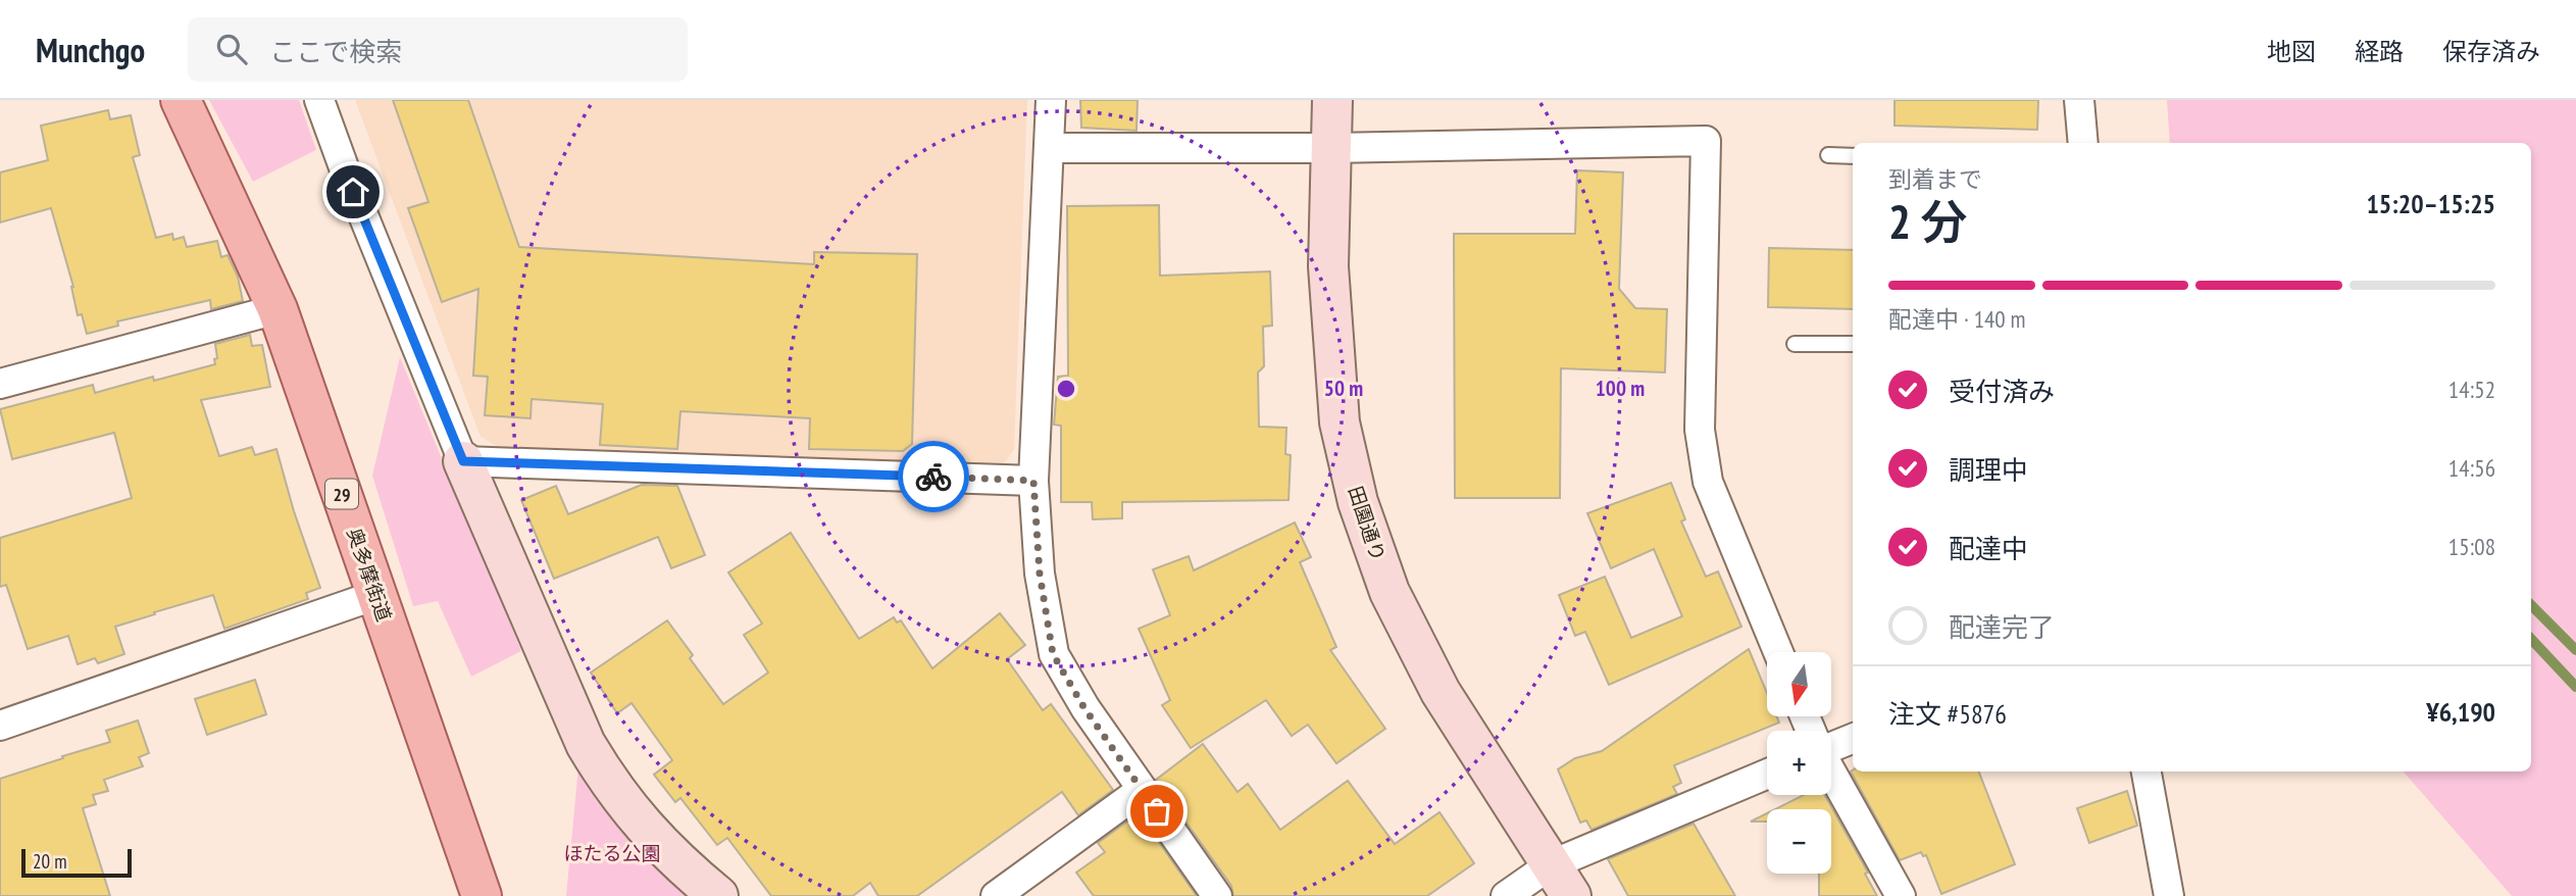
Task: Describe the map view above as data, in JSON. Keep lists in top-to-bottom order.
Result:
{
  "streets": {
    "main road": ["29", "奥多摩街道"],
    "street": ["田園通り"]
  },
  "parks": ["ほたる公園"],
  "scale_bar": "20 m",
  "north": "bottom",
  "page": {
    "header": "Munchgo",
    "search": "ここで検索",
    "nav": ["地図", "経路", "保存済み"],
    "heading": ["2 分", "到着まで", "15:20–15:25"],
    "panel": ["注文 #5876", "¥6,190"],
    "bar": "配達中 · 140 m",
    "list": [
      ["受付済み", "14:52"],
      ["調理中", "14:56"],
      ["配達中", "15:08"],
      "配達完了"
    ],
    "map_buttons": ["+", "−"],
    "scale": "20 m"
  },
  "rings": ["50 m", "100 m"]
}
